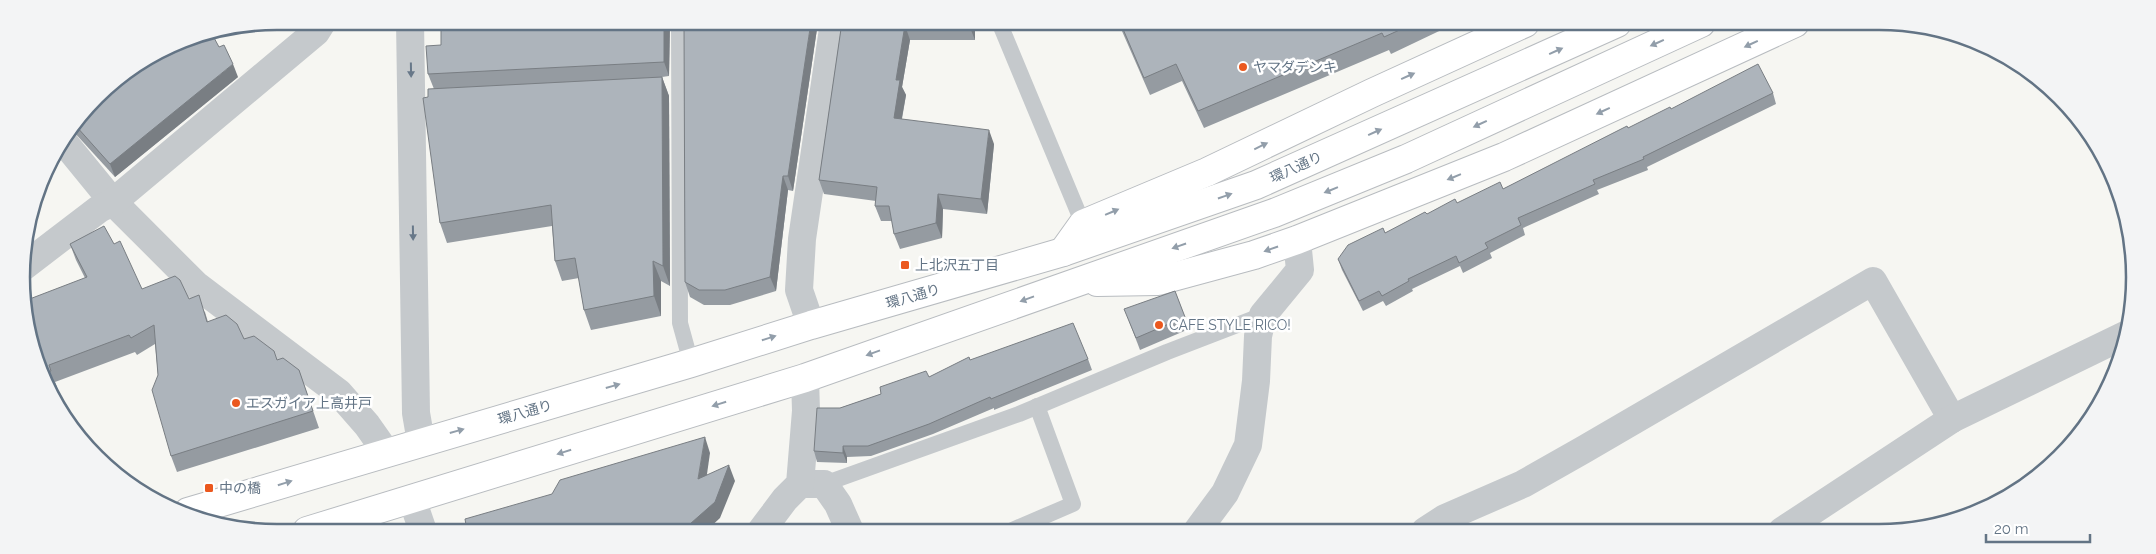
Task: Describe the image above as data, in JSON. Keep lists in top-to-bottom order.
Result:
{
  "streets": {
    "main road": ["環八通り"]
  },
  "places": {
    "other": ["ヤマダデンキ", "CAFE STYLE RICO!", "エスガイア上高井戸"],
    "transit": ["上北沢五丁目", "中の橋"]
  },
  "scale_bar": "20 m"
}
